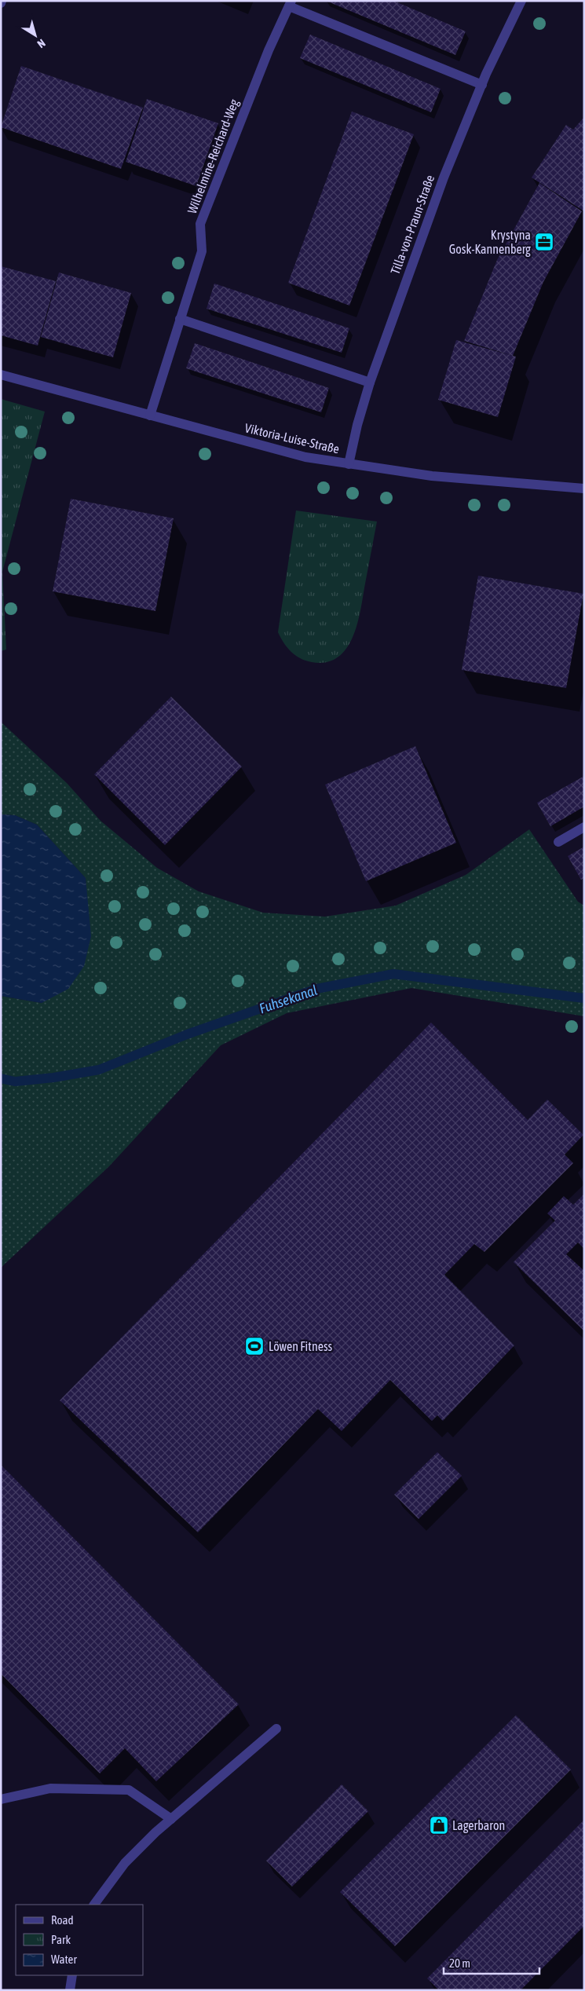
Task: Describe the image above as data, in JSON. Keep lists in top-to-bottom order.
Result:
{
  "streets": {
    "street": ["Wilhelmine-Reichard-Weg", "Tilla-von-Praun-Straße", "Viktoria-Luise-Straße"]
  },
  "crossings": [
    ["Wilhelmine-Reichard-Weg", "Viktoria-Luise-Straße"],
    ["Tilla-von-Praun-Straße", "Viktoria-Luise-Straße"]
  ],
  "water": ["Fuhsekanal"],
  "places": {
    "office": ["Krystyna Gosk-Kannenberg"],
    "sports": ["Löwen Fitness"],
    "shop": ["Lagerbaron"]
  },
  "legend": ["Road", "Park", "Water"],
  "scale_bar": "20 m",
  "north": "bottom right"
}
